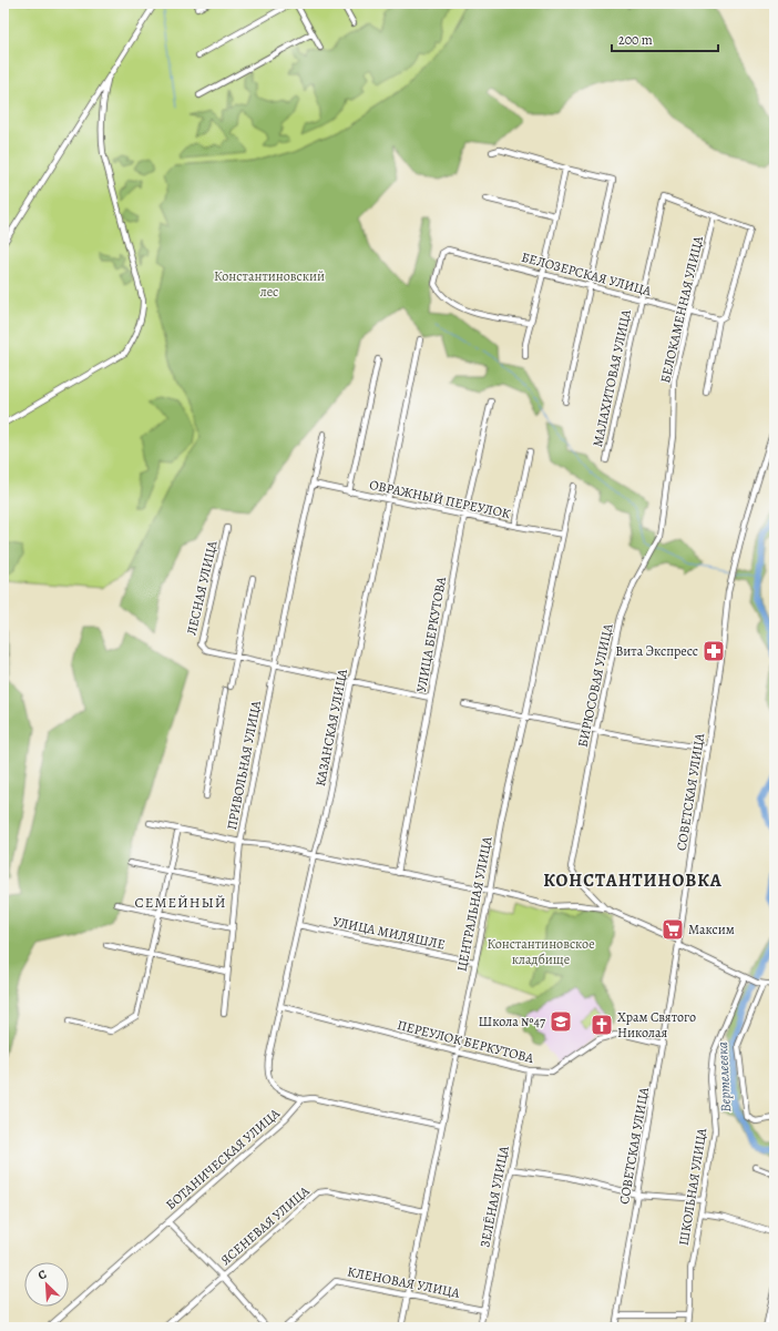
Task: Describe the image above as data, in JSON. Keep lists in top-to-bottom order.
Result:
{
  "streets": {
    "street": [
      "БЕЛОЗЕРСКАЯ УЛИЦА",
      "БЕЛОКАМЕННАЯ УЛИЦА",
      "МАЛАХИТОВАЯ УЛИЦА",
      "ОВРАЖНЫЙ ПЕРЕУЛОК",
      "ЛЕСНАЯ УЛИЦА",
      "УЛИЦА БЕРКУТОВА",
      "БИРЮСОВАЯ УЛИЦА",
      "КАЗАНСКАЯ УЛИЦА",
      "ПРИВОЛЬНАЯ УЛИЦА",
      "СОВЕТСКАЯ УЛИЦА",
      "ЦЕНТРАЛЬНАЯ УЛИЦА",
      "УЛИЦА МИЛЯШЛЕ",
      "ПЕРЕУЛОК БЕРКУТОВА",
      "БОТАНИЧЕСКАЯ УЛИЦА",
      "ШКОЛЬНАЯ УЛИЦА",
      "ЗЕЛЁНАЯ УЛИЦА",
      "ЯСЕНЕВАЯ УЛИЦА",
      "КЛЕНОВАЯ УЛИЦА"
    ]
  },
  "crossings": [
    ["БЕЛОЗЕРСКАЯ УЛИЦА", "БЕЛОКАМЕННАЯ УЛИЦА"],
    ["БЕЛОЗЕРСКАЯ УЛИЦА", "МАЛАХИТОВАЯ УЛИЦА"],
    ["БЕЛОКАМЕННАЯ УЛИЦА", "МАЛАХИТОВАЯ УЛИЦА"],
    ["БЕЛОКАМЕННАЯ УЛИЦА", "БИРЮСОВАЯ УЛИЦА"],
    ["ОВРАЖНЫЙ ПЕРЕУЛОК", "УЛИЦА БЕРКУТОВА"],
    ["ОВРАЖНЫЙ ПЕРЕУЛОК", "КАЗАНСКАЯ УЛИЦА"],
    ["ОВРАЖНЫЙ ПЕРЕУЛОК", "ПРИВОЛЬНАЯ УЛИЦА"],
    ["ОВРАЖНЫЙ ПЕРЕУЛОК", "ЦЕНТРАЛЬНАЯ УЛИЦА"],
    ["УЛИЦА БЕРКУТОВА", "ПРИВОЛЬНАЯ УЛИЦА"],
    ["БИРЮСОВАЯ УЛИЦА", "ПРИВОЛЬНАЯ УЛИЦА"],
    ["КАЗАНСКАЯ УЛИЦА", "ПРИВОЛЬНАЯ УЛИЦА"],
    ["КАЗАНСКАЯ УЛИЦА", "УЛИЦА МИЛЯШЛЕ"],
    ["КАЗАНСКАЯ УЛИЦА", "ПЕРЕУЛОК БЕРКУТОВА"],
    ["КАЗАНСКАЯ УЛИЦА", "БОТАНИЧЕСКАЯ УЛИЦА"],
    ["ПРИВОЛЬНАЯ УЛИЦА", "ЦЕНТРАЛЬНАЯ УЛИЦА"],
    ["СОВЕТСКАЯ УЛИЦА", "ПЕРЕУЛОК БЕРКУТОВА"],
    ["ЦЕНТРАЛЬНАЯ УЛИЦА", "УЛИЦА МИЛЯШЛЕ"],
    ["ЦЕНТРАЛЬНАЯ УЛИЦА", "ПЕРЕУЛОК БЕРКУТОВА"],
    ["ЦЕНТРАЛЬНАЯ УЛИЦА", "ЯСЕНЕВАЯ УЛИЦА"],
    ["ЦЕНТРАЛЬНАЯ УЛИЦА", "КЛЕНОВАЯ УЛИЦА"],
    ["ПЕРЕУЛОК БЕРКУТОВА", "ЗЕЛЁНАЯ УЛИЦА"],
    ["ЗЕЛЁНАЯ УЛИЦА", "КЛЕНОВАЯ УЛИЦА"]
  ],
  "districts": ["КОНСТАНТИНОВКА", "СЕМЕЙНЫЙ"],
  "water": ["Вертелеевка"],
  "parks": ["Константиновский лес", "Константиновское кладбище"],
  "places": {
    "pharmacy": ["Вита Экспресс"],
    "supermarket": ["Максим"],
    "school or university": ["Школа №47"],
    "church": ["Храм Святого Николая"]
  },
  "scale_bar": "200 m",
  "north": "top left"
}
